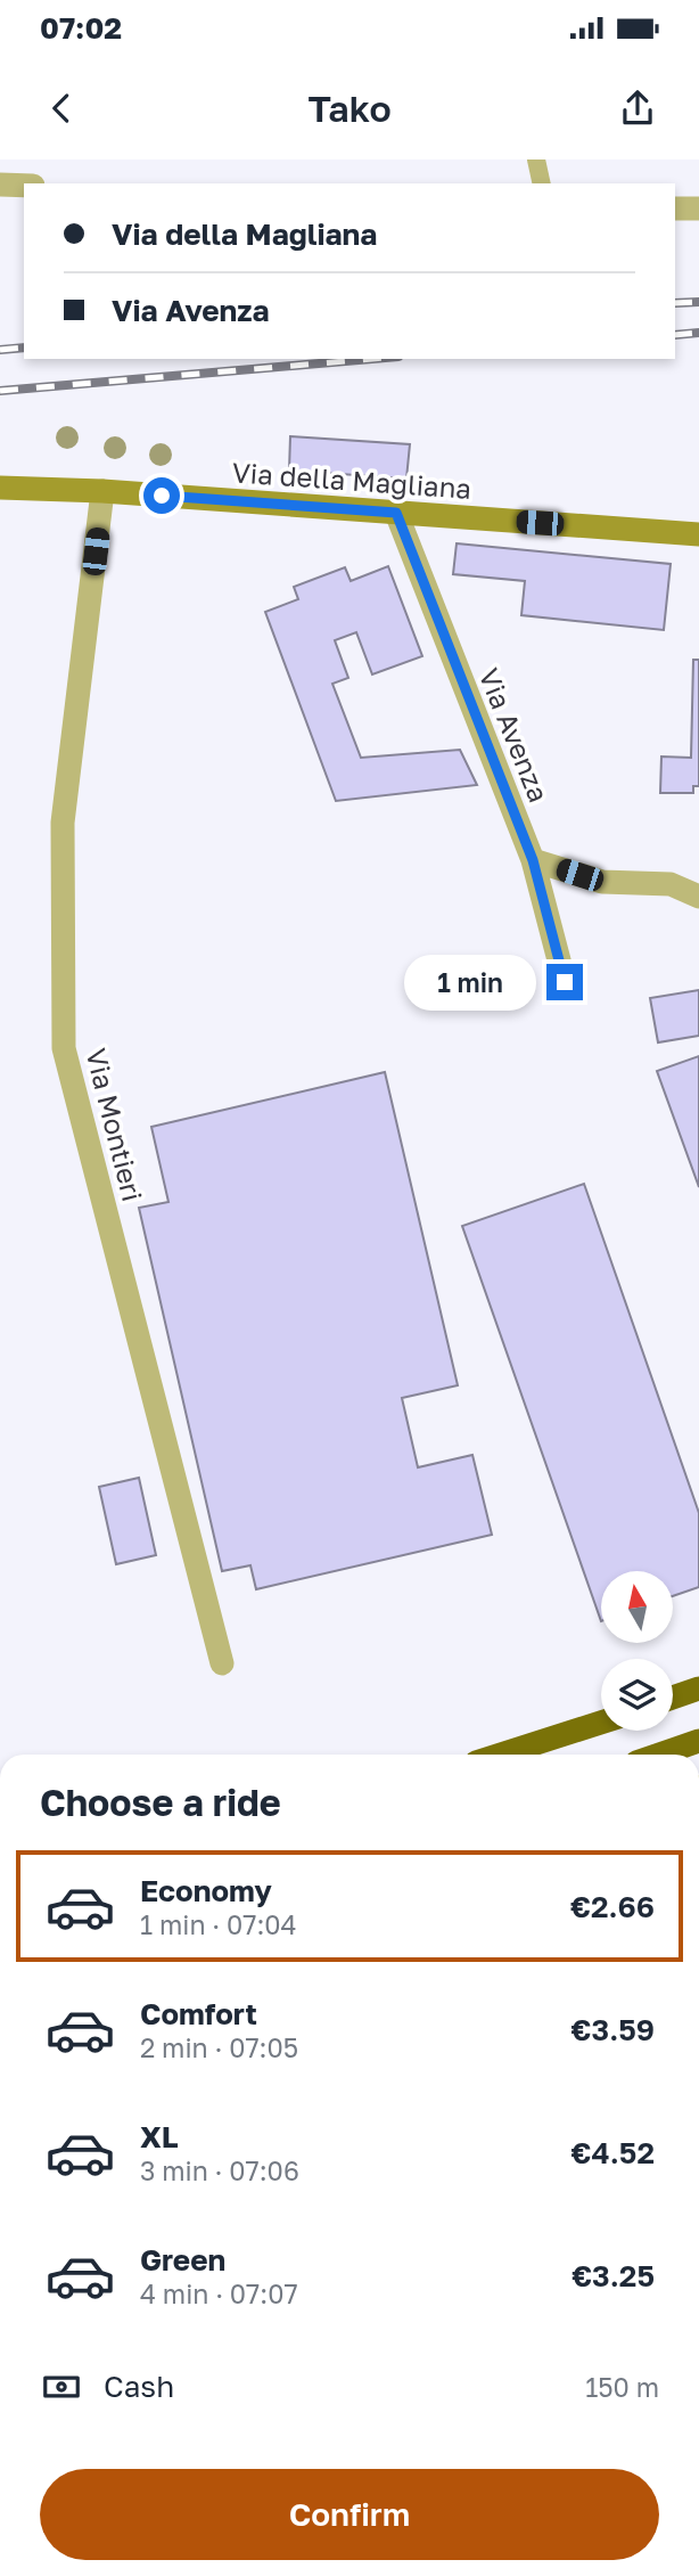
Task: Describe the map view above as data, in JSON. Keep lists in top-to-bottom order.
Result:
{
  "streets": {
    "main road": ["Via della Magliana"],
    "street": ["Via Avenza", "Via Montieri"]
  },
  "crossings": [
    ["Via della Magliana", "Via Avenza"],
    ["Via della Magliana", "Via Montieri"]
  ],
  "north": "top",
  "page": {
    "status": "07:02",
    "header": "Tako",
    "banner": ["Via della Magliana", "Via Avenza"],
    "bubble": "1 min",
    "heading": "Choose a ride",
    "list": [
      {
        "name": "Economy",
        "note": "1 min · 07:04",
        "value": "€2.66"
      },
      {
        "name": "Comfort",
        "note": "2 min · 07:05",
        "value": "€3.59"
      },
      {
        "name": "XL",
        "note": "3 min · 07:06",
        "value": "€4.52"
      },
      {
        "name": "Green",
        "note": "4 min · 07:07",
        "value": "€3.25"
      }
    ],
    "pay": ["Cash", "150 m"],
    "buttons": "Confirm"
  }
}
